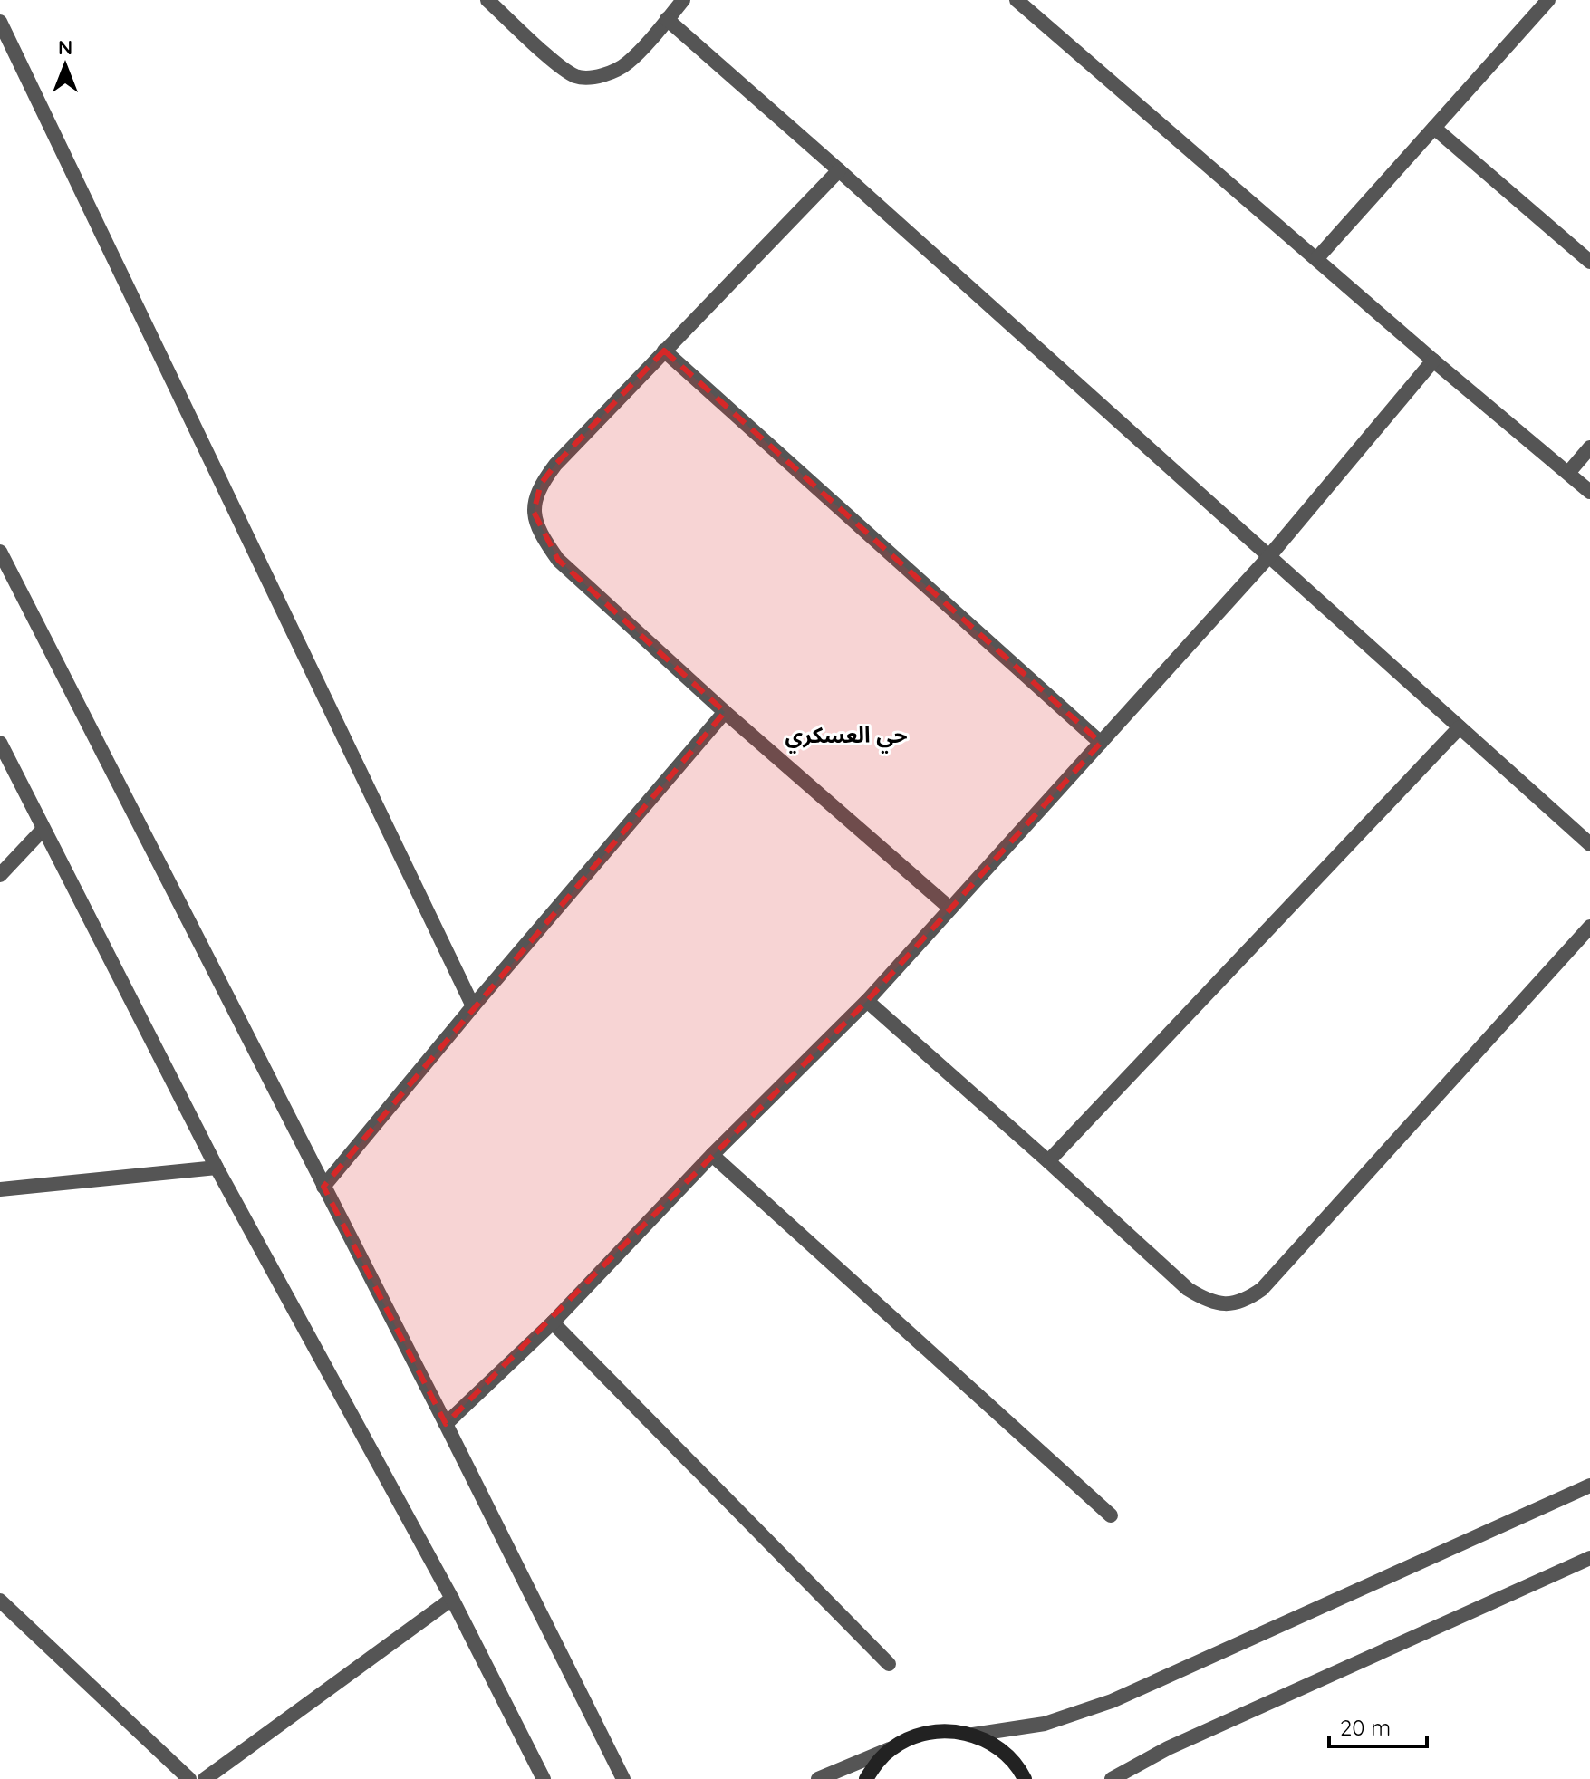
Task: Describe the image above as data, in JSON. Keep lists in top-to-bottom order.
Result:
{
  "districts": ["حي العسكري"],
  "scale_bar": "20 m",
  "north": "top"
}
